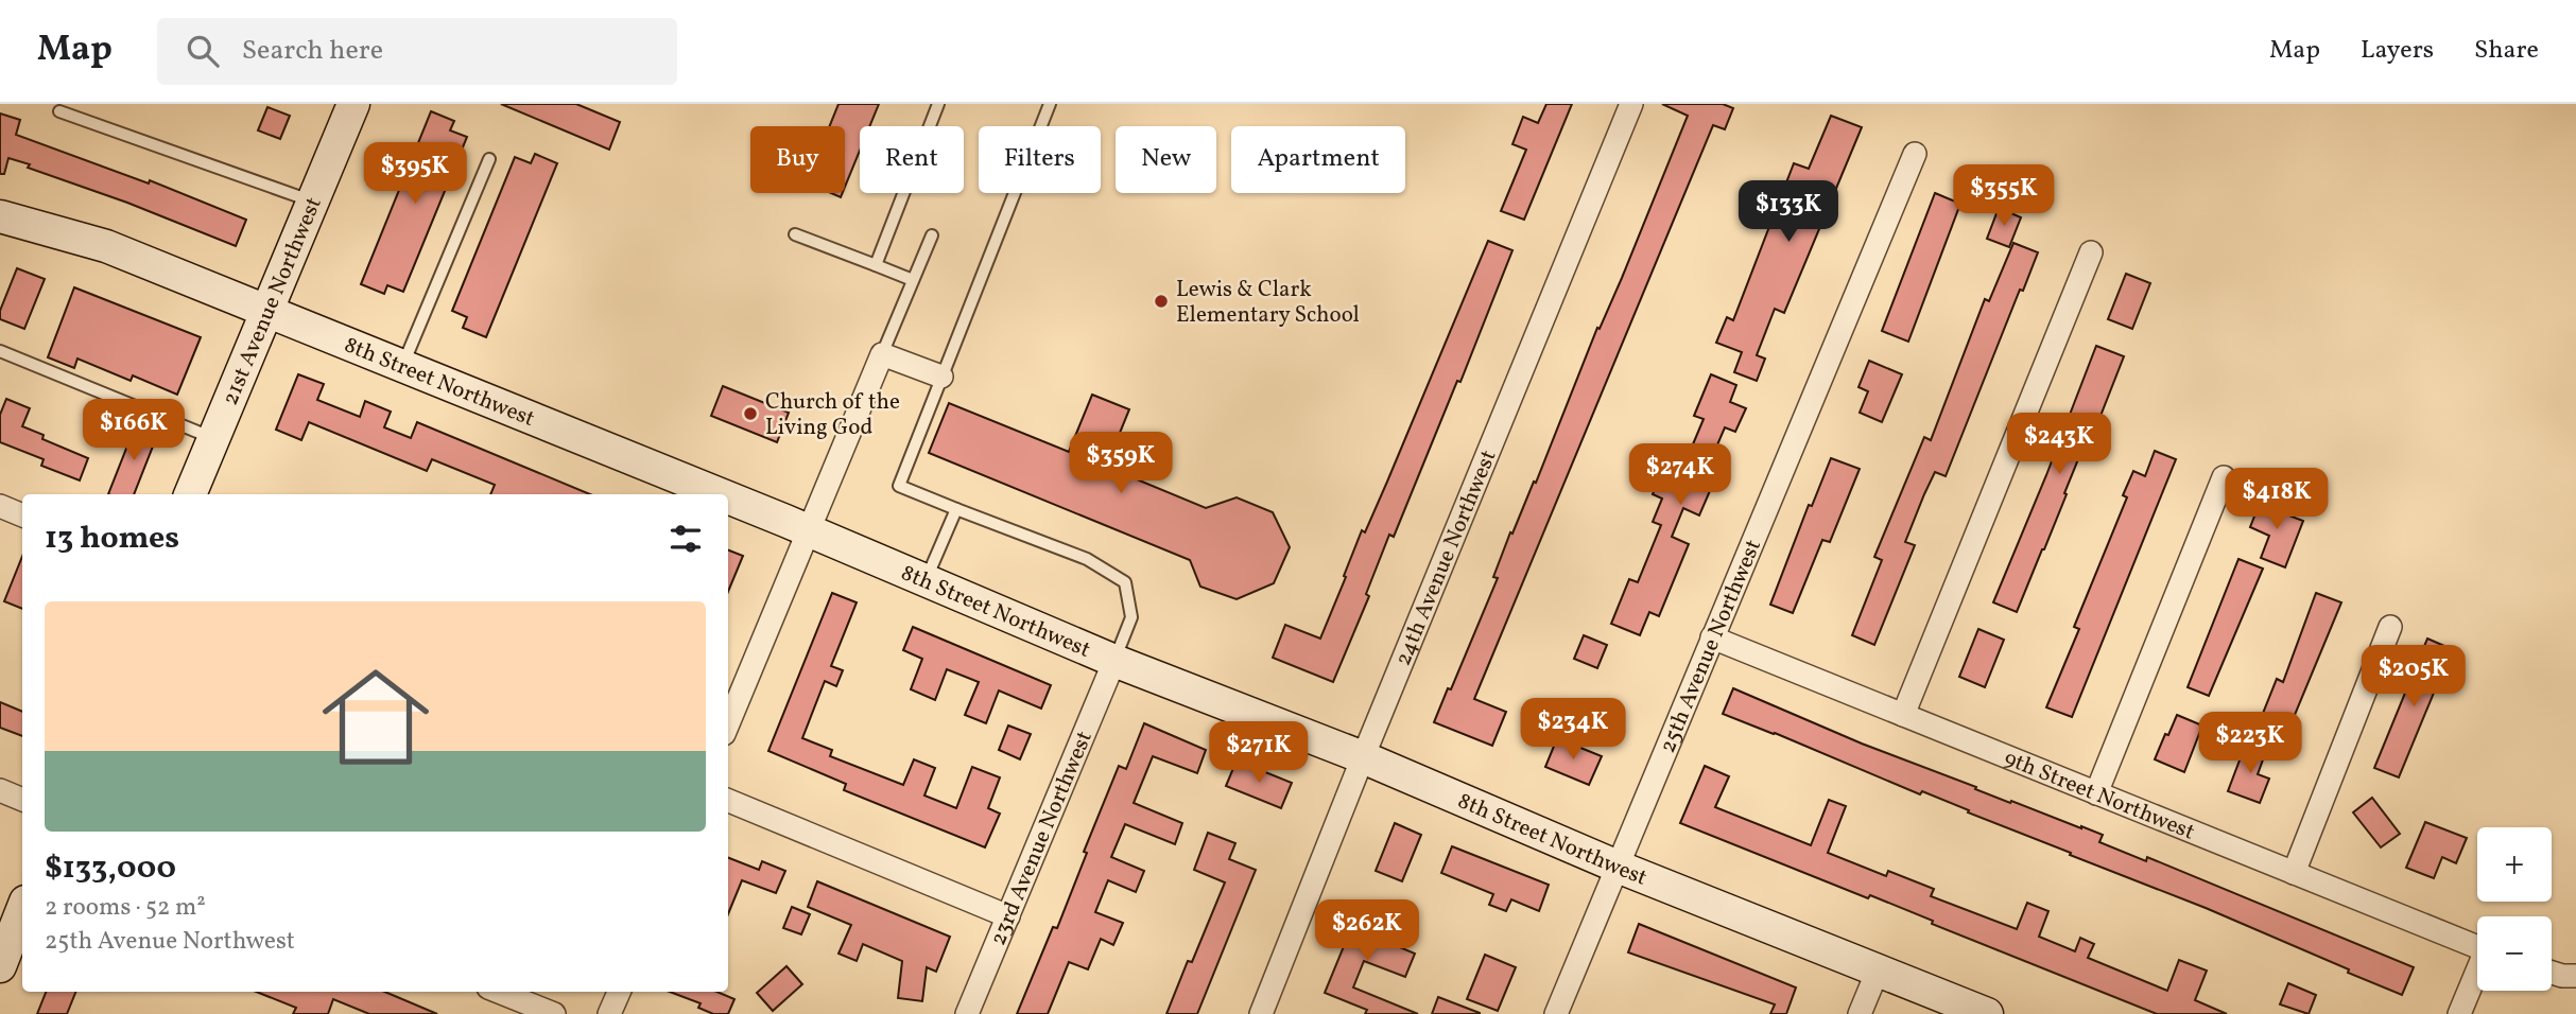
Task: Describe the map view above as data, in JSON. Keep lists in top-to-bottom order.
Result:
{
  "streets": {
    "street": [
      "21st Avenue Northwest",
      "8th Street Northwest",
      "24th Avenue Northwest",
      "25th Avenue Northwest",
      "9th Street Northwest",
      "23rd Avenue Northwest"
    ]
  },
  "crossings": [
    ["21st Avenue Northwest", "8th Street Northwest"],
    ["8th Street Northwest", "24th Avenue Northwest"],
    ["8th Street Northwest", "25th Avenue Northwest"],
    ["8th Street Northwest", "23rd Avenue Northwest"],
    ["25th Avenue Northwest", "9th Street Northwest"]
  ],
  "places": ["Lewis & Clark Elementary School", "Church of the Living God"],
  "page": {
    "header": "Map",
    "search": "Search here",
    "nav": ["Map", "Layers", "Share"],
    "chip": [
      "Buy",
      "Rent",
      "Filters",
      "New",
      "Apartment"
    ],
    "price": [
      "$395K",
      "$355K",
      "$133K",
      "$166K",
      "$243K",
      "$359K",
      "$274K",
      "$418K",
      "$205K",
      "$234K",
      "$223K",
      "$271K",
      "$262K"
    ],
    "heading": "13 homes",
    "list": [
      {
        "name": "$133,000",
        "note": "2 rooms · 52 m² · 25th Avenue Northwest"
      }
    ],
    "map_buttons": ["+", "−"]
  }
}
